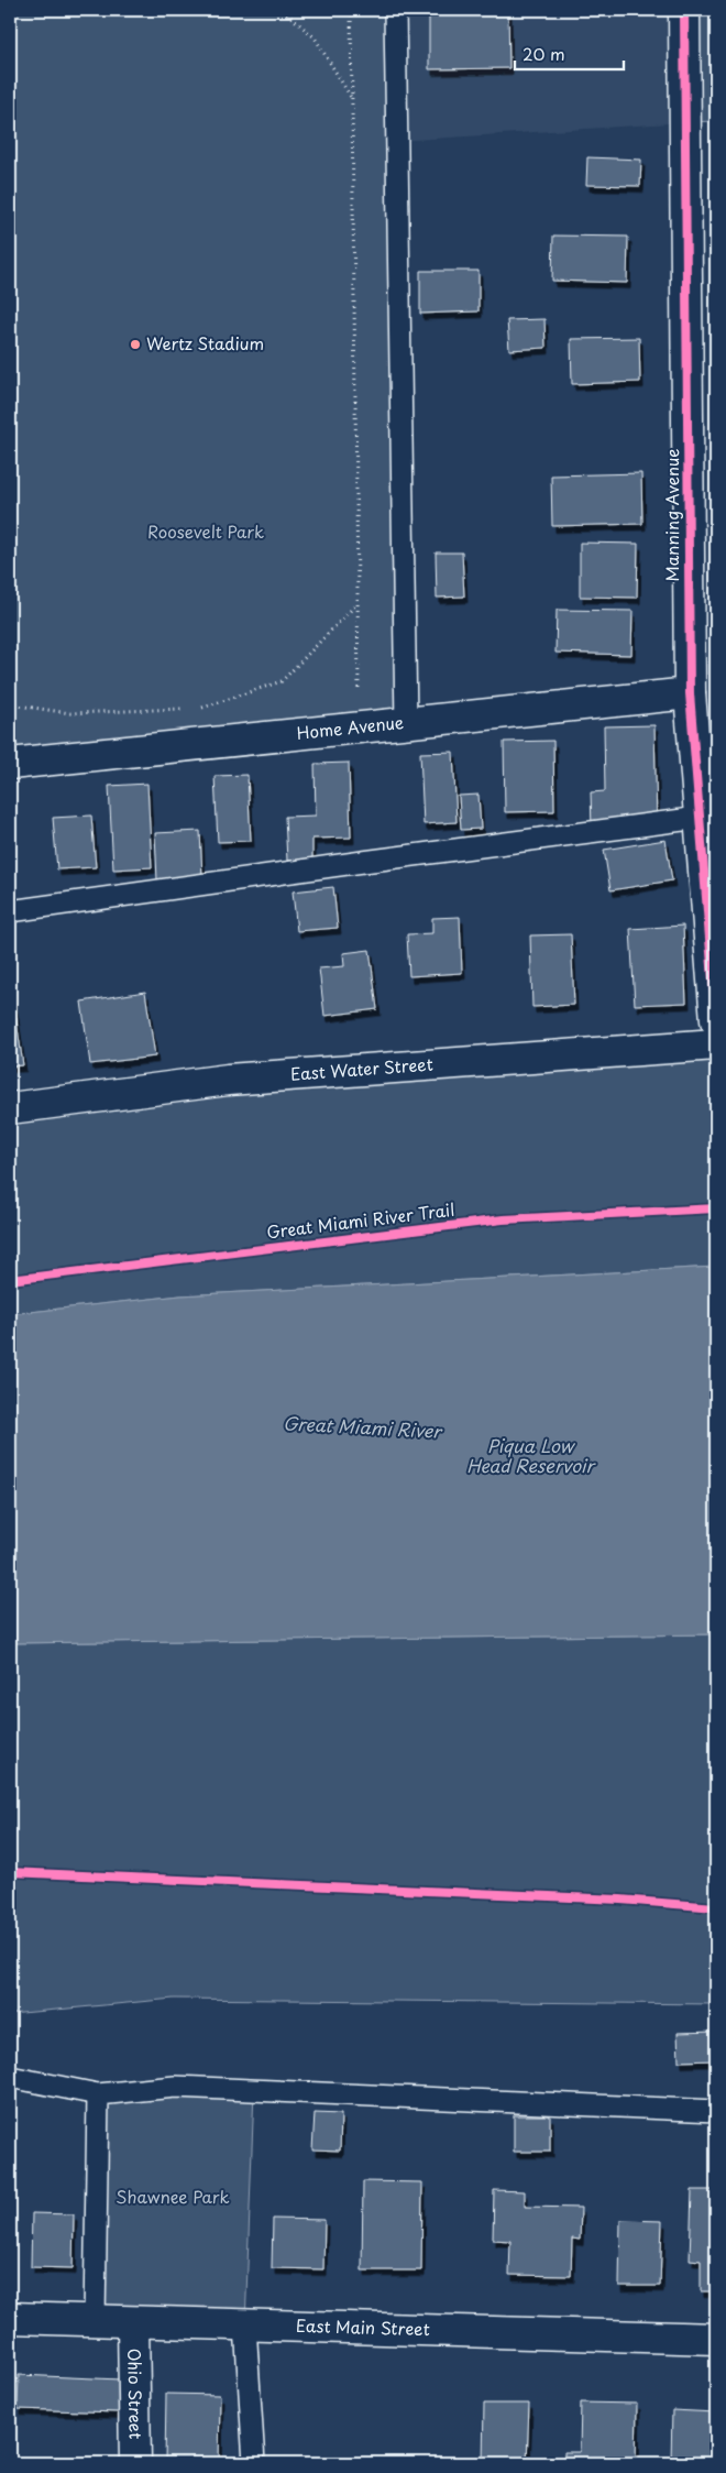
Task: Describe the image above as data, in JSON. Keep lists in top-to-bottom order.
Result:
{
  "streets": {
    "street": [
      "Manning Avenue",
      "Home Avenue",
      "East Water Street",
      "East Main Street",
      "Ohio Street"
    ],
    "cycle path": ["Great Miami River Trail"]
  },
  "crossings": [
    ["Manning Avenue", "Home Avenue"],
    ["East Main Street", "Ohio Street"]
  ],
  "water": ["Great Miami River", "Piqua Low Head Reservoir"],
  "parks": ["Roosevelt Park", "Shawnee Park"],
  "places": ["Wertz Stadium"],
  "scale_bar": "20 m"
}
